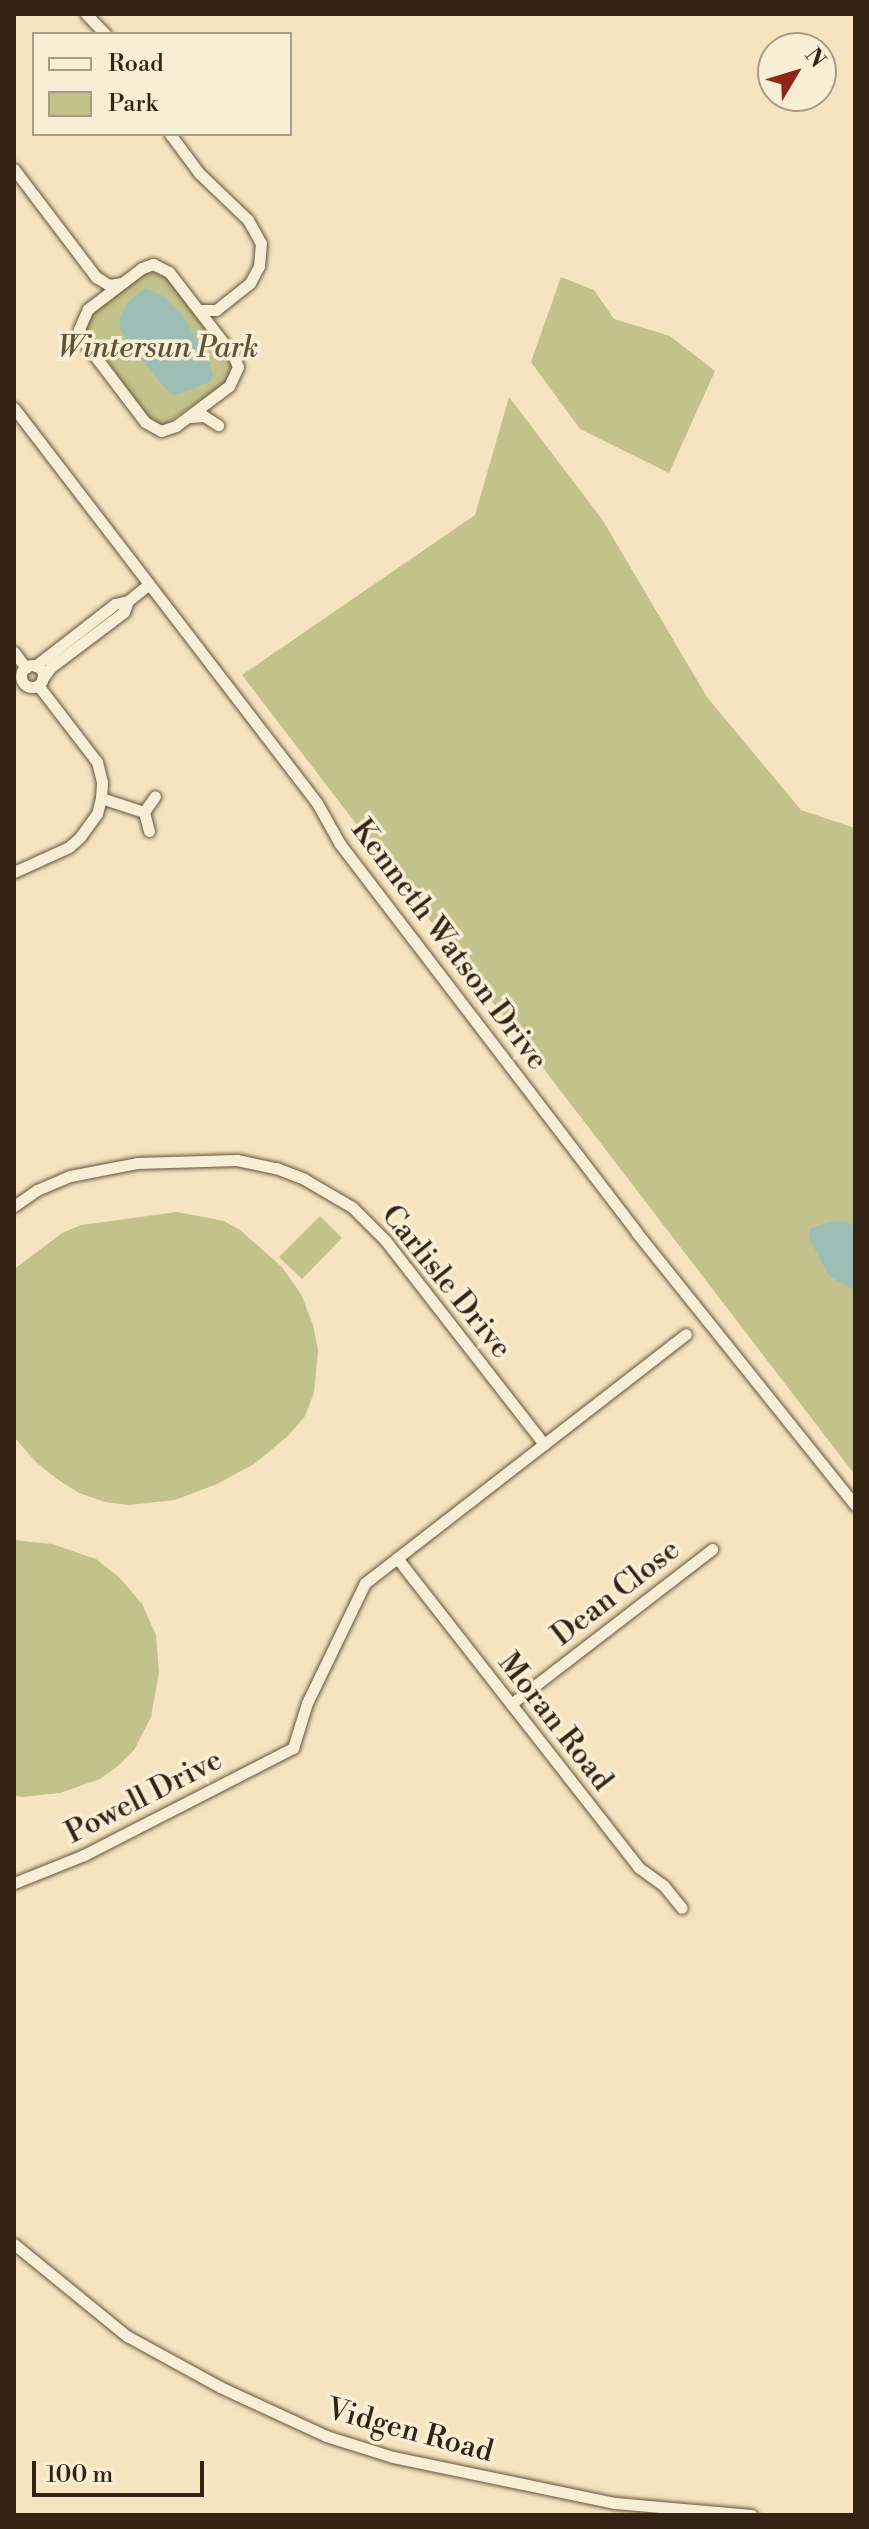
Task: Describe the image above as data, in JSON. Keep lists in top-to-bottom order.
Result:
{
  "streets": {
    "street": [
      "Kenneth Watson Drive",
      "Carlisle Drive",
      "Dean Close",
      "Moran Road",
      "Powell Drive",
      "Vidgen Road"
    ]
  },
  "crossings": [
    ["Dean Close", "Moran Road"],
    ["Moran Road", "Powell Drive"]
  ],
  "parks": ["Wintersun Park"],
  "legend": ["Road", "Park"],
  "scale_bar": "100 m",
  "north": "top right"
}
